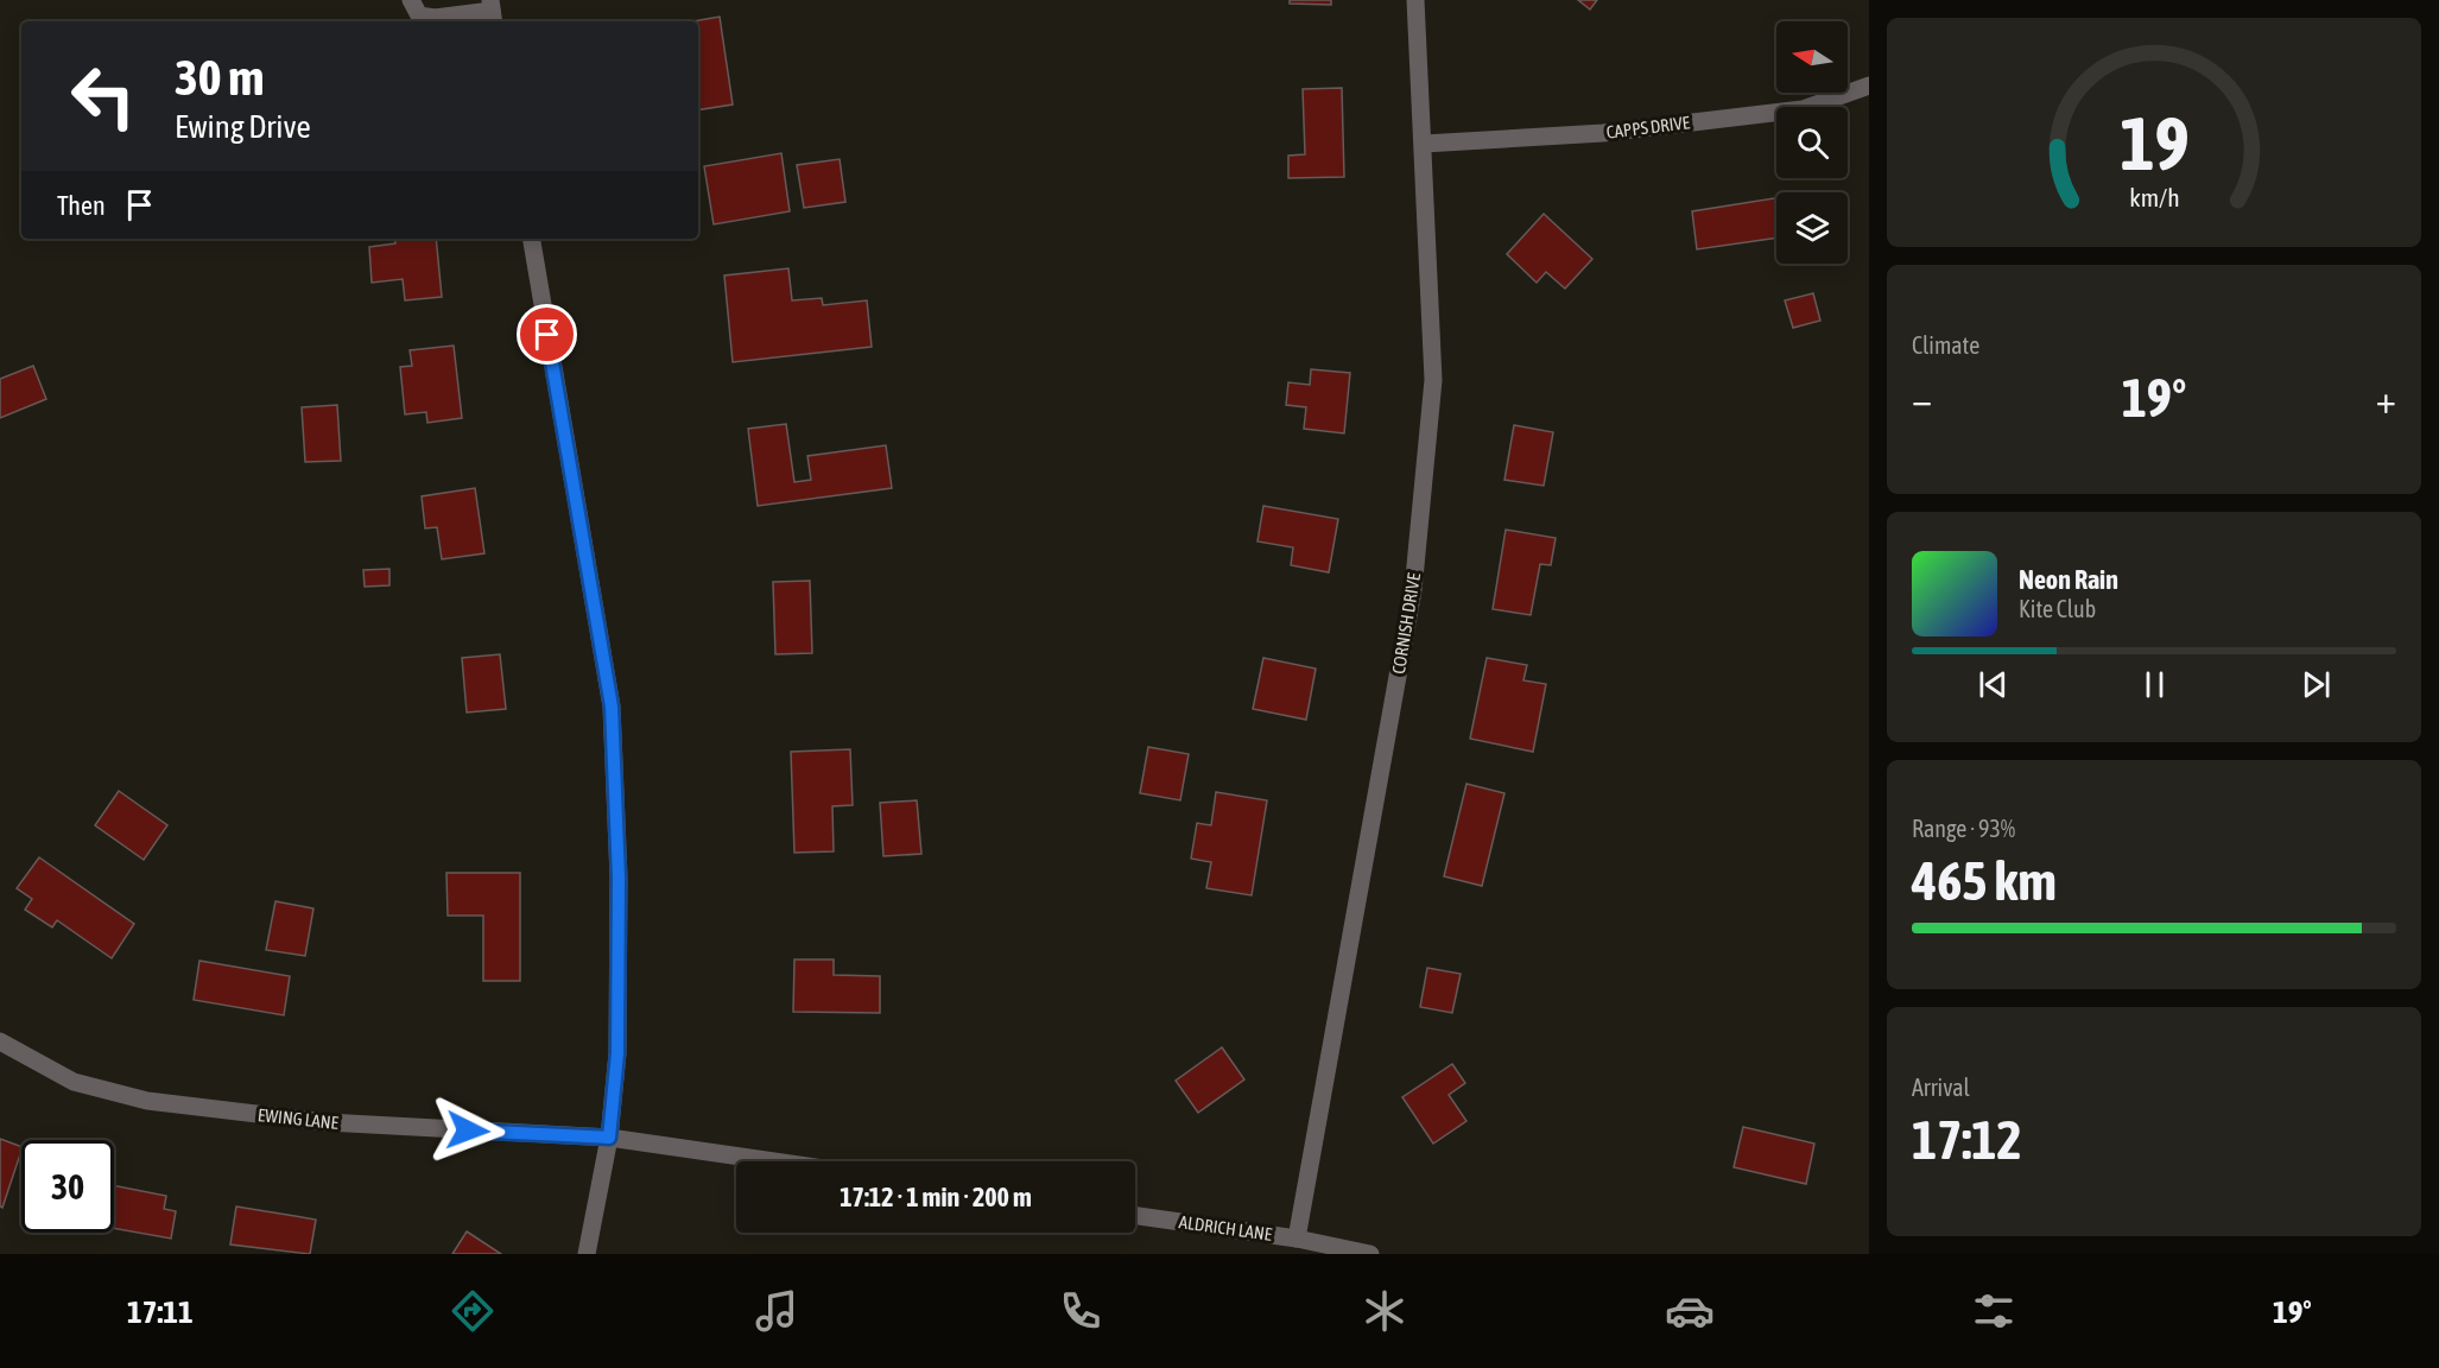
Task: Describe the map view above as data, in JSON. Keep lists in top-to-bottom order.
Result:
{
  "streets": {
    "street": [
      "CAPPS DRIVE",
      "CORNISH DRIVE",
      "EWING LANE",
      "ALDRICH LANE"
    ]
  },
  "crossings": [
    ["CAPPS DRIVE", "CORNISH DRIVE"],
    ["CORNISH DRIVE", "ALDRICH LANE"]
  ],
  "north": "left",
  "page": {
    "turn": ["30 m", "Ewing Drive"],
    "then": "Then",
    "tile": [
      "Climate",
      ["Range · 93%", "465 km"],
      ["Arrival", "17:12"]
    ],
    "heat": ["−", "19°", "+"],
    "song": ["Neon Rain", "Kite Club"],
    "limit": "30",
    "trip": "17:12 · 1 min · 200 m",
    "tabs": ["17:11", "19°"],
    "gauge": ["19", "km/h"]
  }
}
